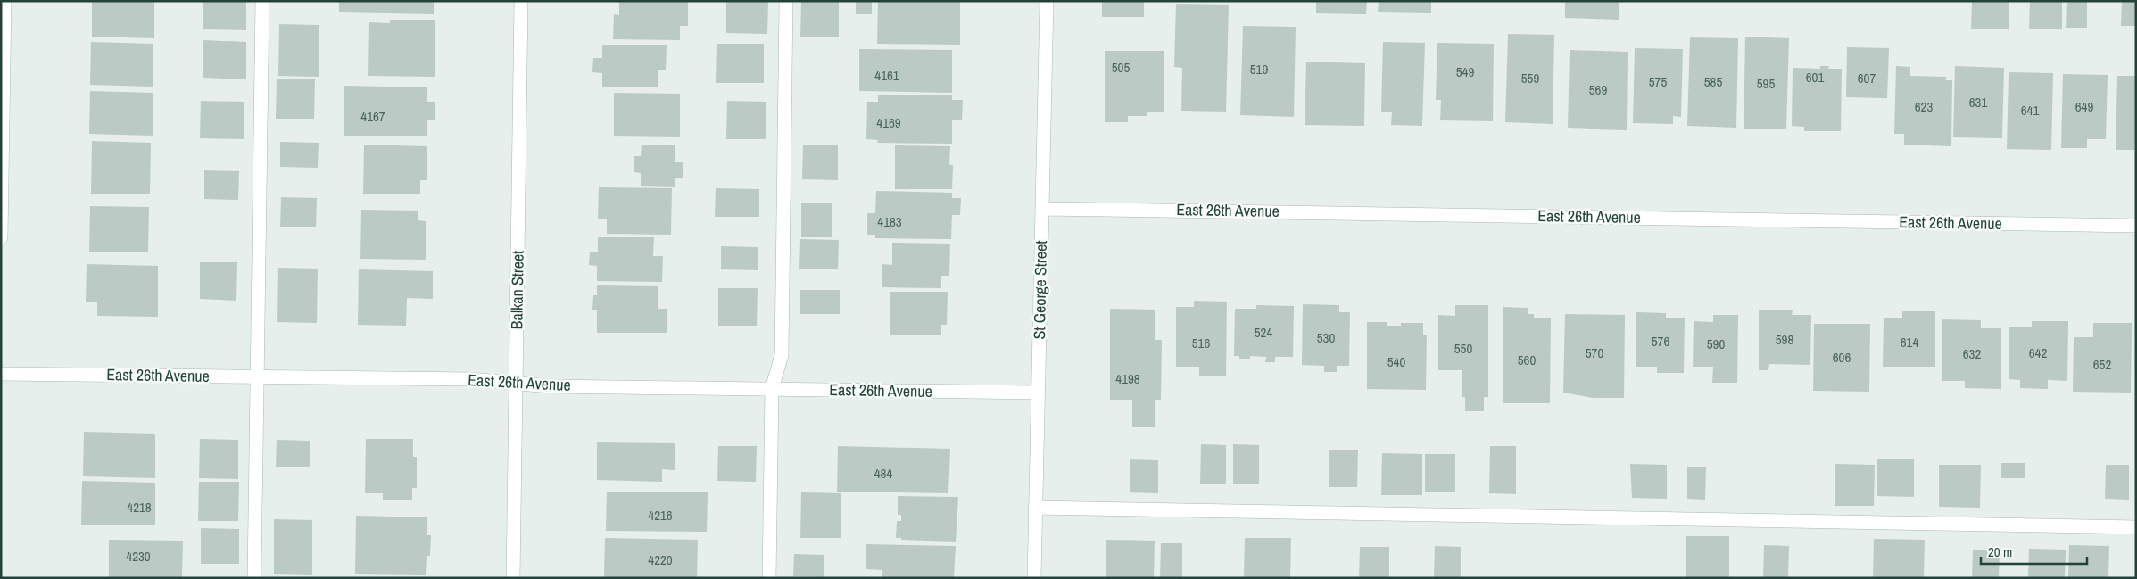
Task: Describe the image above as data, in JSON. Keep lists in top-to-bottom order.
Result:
{
  "streets": {
    "street": ["East 26th Avenue", "Balkan Street", "St George Street"]
  },
  "crossings": [
    ["East 26th Avenue", "Balkan Street"],
    ["East 26th Avenue", "St George Street"]
  ],
  "house_numbers": [
    "505",
    "519",
    "549",
    "4161",
    "601",
    "559",
    "607",
    "575",
    "585",
    "595",
    "569",
    "631",
    "623",
    "649",
    "641",
    "4167",
    "4169",
    "4183",
    "524",
    "530",
    "598",
    "576",
    "614",
    "516",
    "590",
    "550",
    "570",
    "642",
    "632",
    "606",
    "560",
    "540",
    "652",
    "4198",
    "484",
    "4218",
    "4216",
    "4230",
    "4220"
  ],
  "scale_bar": "20 m"
}
